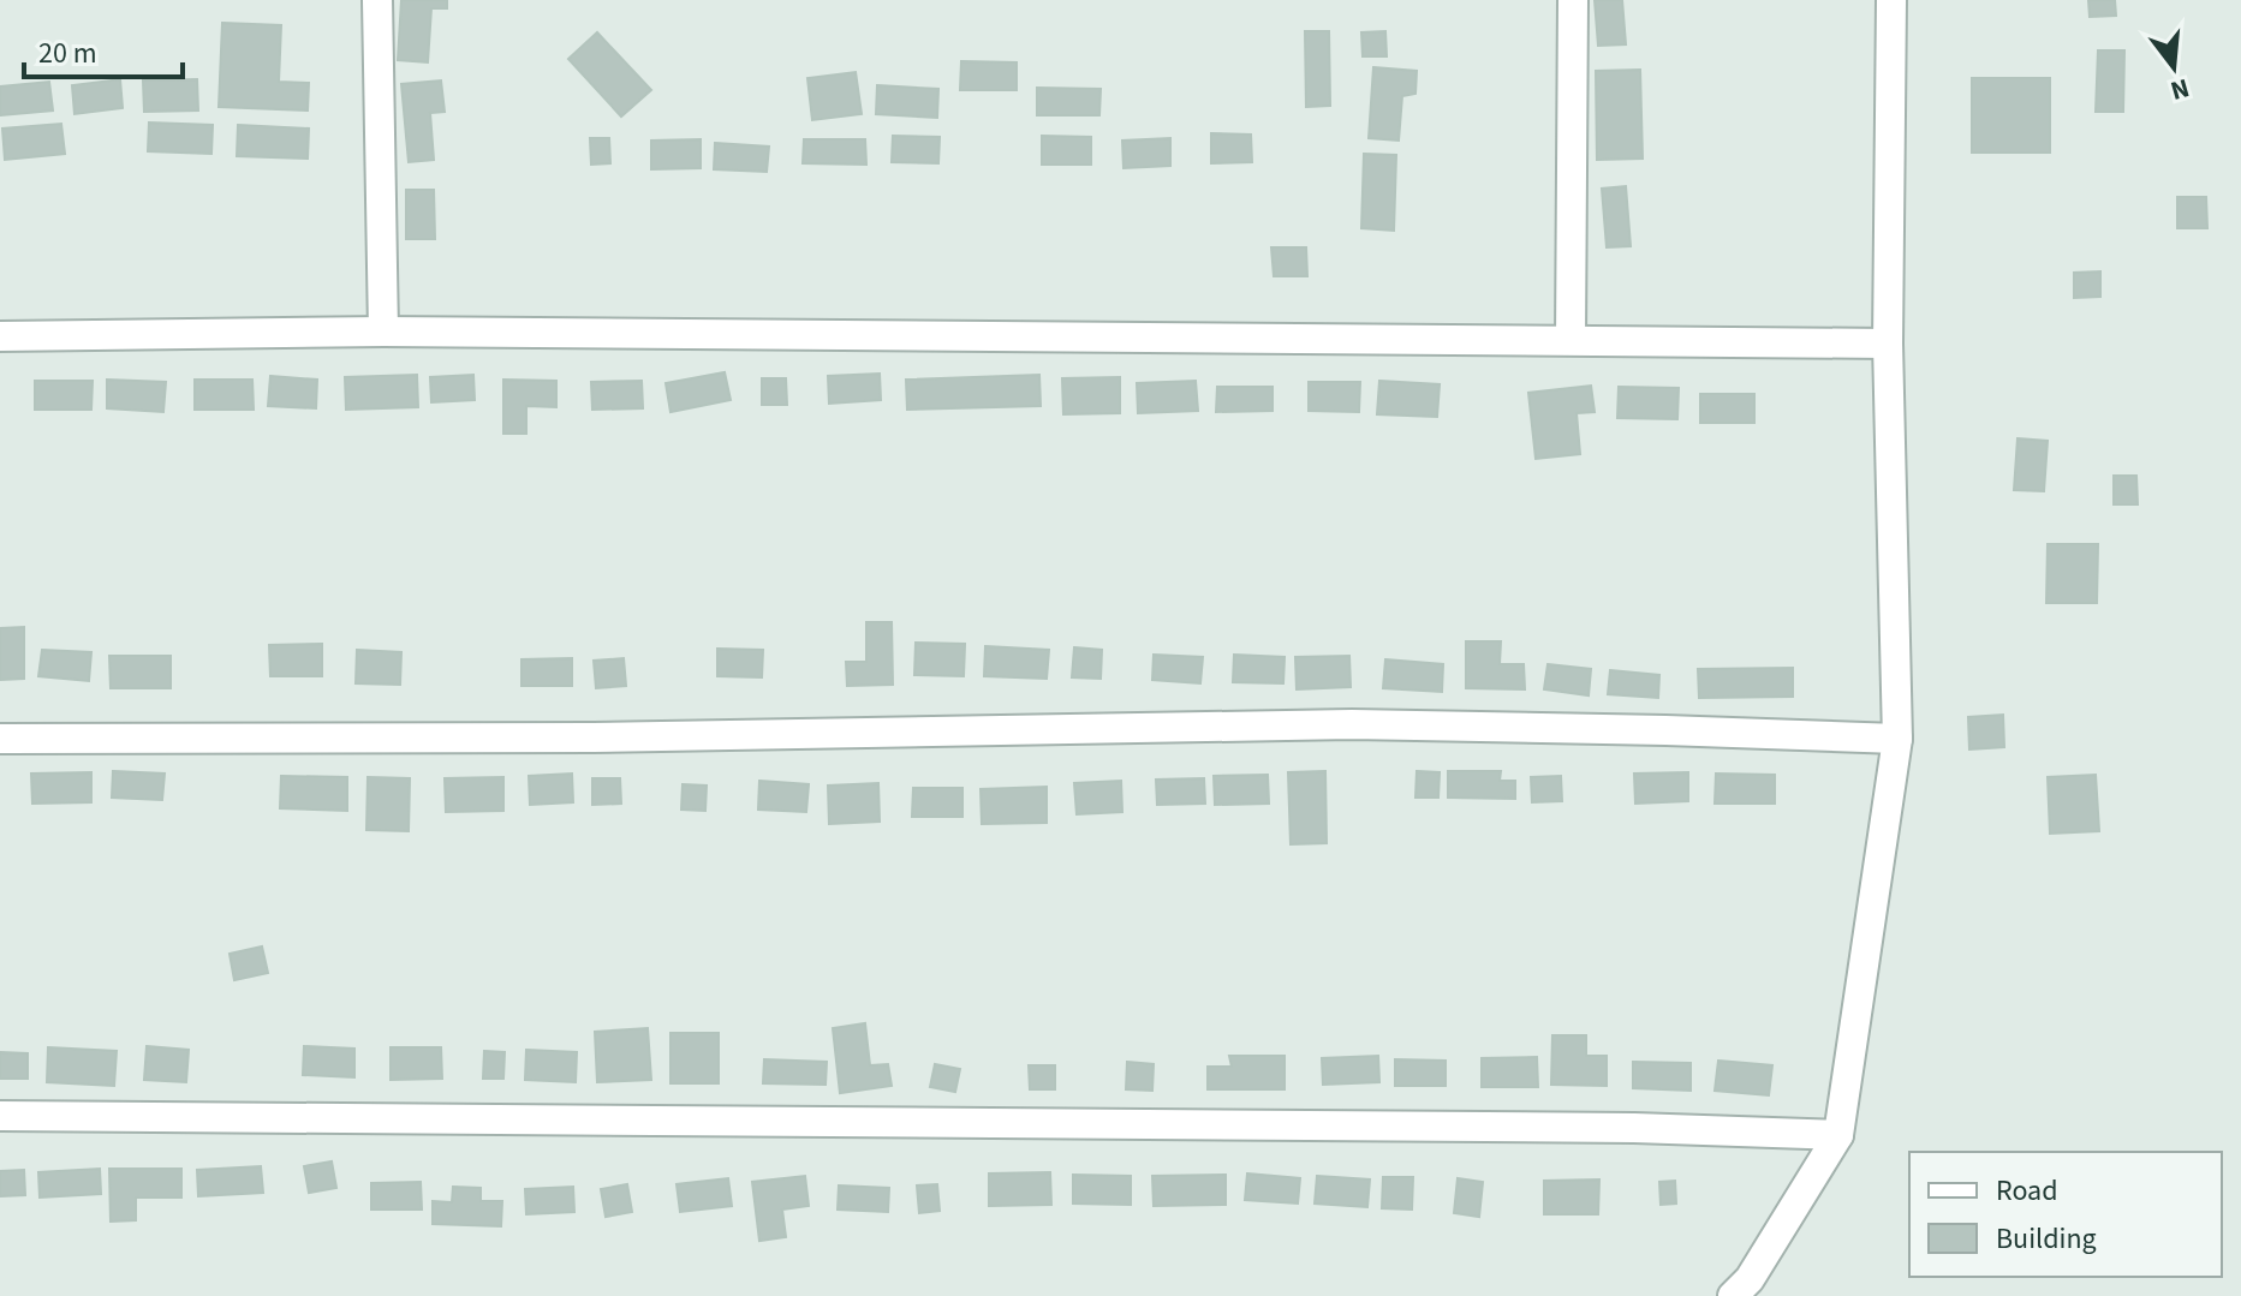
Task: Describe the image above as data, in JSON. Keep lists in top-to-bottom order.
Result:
{
  "legend": ["Road", "Building"],
  "scale_bar": "20 m",
  "north": "bottom"
}
